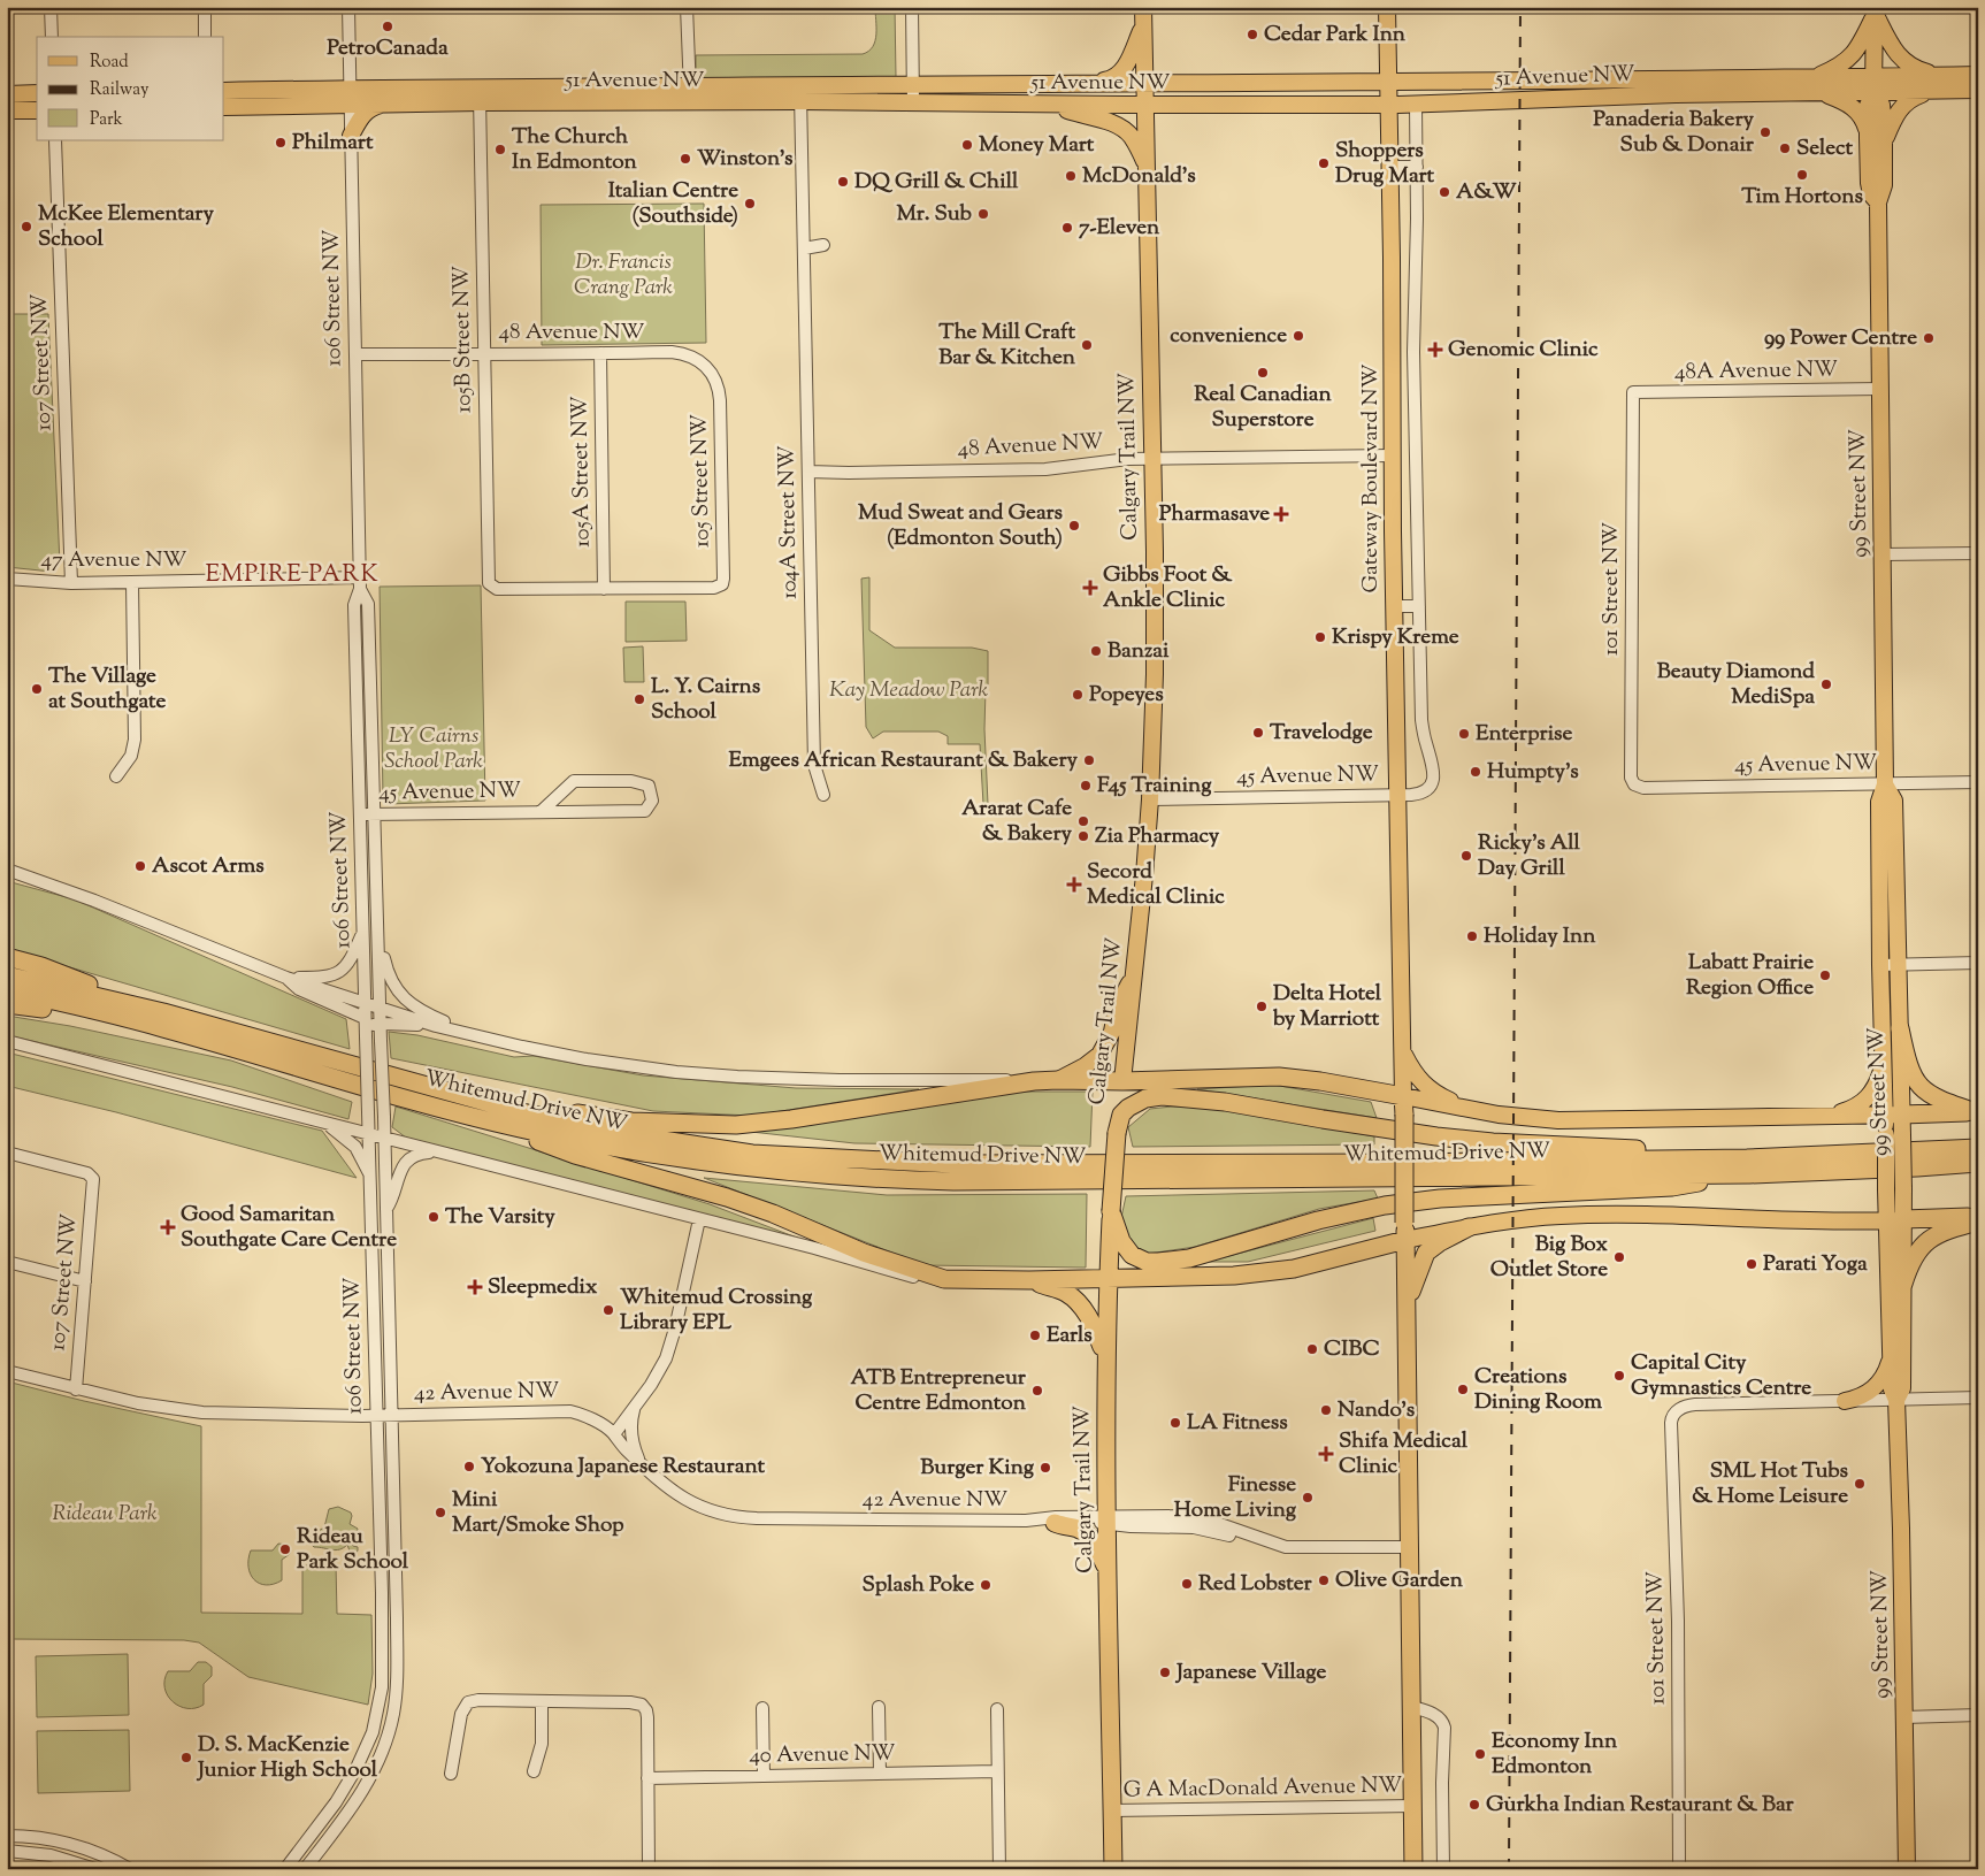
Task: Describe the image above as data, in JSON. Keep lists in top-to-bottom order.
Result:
{
  "streets": {
    "highway": ["Calgary Trail NW", "Gateway Boulevard NW", "Whitemud Drive NW"],
    "main road": ["51 Avenue NW", "99 Street NW"],
    "street": [
      "106 Street NW",
      "48 Avenue NW",
      "105B Street NW",
      "107 Street NW",
      "48A Avenue NW",
      "105A Street NW",
      "105 Street NW",
      "104A Street NW",
      "47 Avenue NW",
      "101 Street NW",
      "45 Avenue NW",
      "42 Avenue NW",
      "40 Avenue NW",
      "G A MacDonald Avenue NW"
    ]
  },
  "crossings": [
    ["51 Avenue NW", "106 Street NW"],
    ["51 Avenue NW", "105B Street NW"],
    ["51 Avenue NW", "Calgary Trail NW"],
    ["51 Avenue NW", "Gateway Boulevard NW"],
    ["51 Avenue NW", "99 Street NW"],
    ["51 Avenue NW", "104A Street NW"],
    ["106 Street NW", "48 Avenue NW"],
    ["106 Street NW", "47 Avenue NW"],
    ["106 Street NW", "45 Avenue NW"],
    ["106 Street NW", "42 Avenue NW"],
    ["48 Avenue NW", "105B Street NW"],
    ["48 Avenue NW", "Calgary Trail NW"],
    ["48 Avenue NW", "105A Street NW"],
    ["48 Avenue NW", "Gateway Boulevard NW"],
    ["48 Avenue NW", "105 Street NW"],
    ["48 Avenue NW", "104A Street NW"],
    ["105B Street NW", "105A Street NW"],
    ["105B Street NW", "105 Street NW"],
    ["107 Street NW", "47 Avenue NW"],
    ["107 Street NW", "42 Avenue NW"],
    ["48A Avenue NW", "99 Street NW"],
    ["48A Avenue NW", "101 Street NW"],
    ["Calgary Trail NW", "45 Avenue NW"],
    ["Calgary Trail NW", "42 Avenue NW"],
    ["Calgary Trail NW", "G A MacDonald Avenue NW"],
    ["105A Street NW", "105 Street NW"],
    ["Gateway Boulevard NW", "45 Avenue NW"],
    ["Gateway Boulevard NW", "42 Avenue NW"],
    ["Gateway Boulevard NW", "G A MacDonald Avenue NW"],
    ["99 Street NW", "45 Avenue NW"],
    ["101 Street NW", "45 Avenue NW"]
  ],
  "districts": ["EMPIRE PARK"],
  "parks": [
    "Dr. Francis Crang Park",
    "Kay Meadow Park",
    "LY Cairns School Park",
    "Rideau Park"
  ],
  "places": {
    "other": [
      "PetroCanada",
      "Cedar Park Inn",
      "Panaderia Bakery Sub & Donair",
      "Philmart",
      "Money Mart",
      "Select",
      "The Church In Edmonton",
      "Winston's",
      "Shoppers Drug Mart",
      "Tim Hortons",
      "McDonald's",
      "DQ Grill & Chill",
      "A&W",
      "Italian Centre (Southside)",
      "Mr. Sub",
      "McKee Elementary School",
      "7-Eleven",
      "convenience",
      "99 Power Centre",
      "The Mill Craft Bar & Kitchen",
      "Real Canadian Superstore",
      "Mud Sweat and Gears (Edmonton South)",
      "Krispy Kreme",
      "Banzai",
      "Beauty Diamond MediSpa",
      "The Village at Southgate",
      "Popeyes",
      "L. Y. Cairns School",
      "Travelodge",
      "Enterprise",
      "Emgees African Restaurant & Bakery",
      "Humpty's",
      "F45 Training",
      "Ararat Cafe & Bakery",
      "Zia Pharmacy",
      "Ricky's All Day Grill",
      "Ascot Arms",
      "Holiday Inn",
      "Labatt Prairie Region Office",
      "Delta Hotel by Marriott",
      "The Varsity",
      "Big Box Outlet Store",
      "Parati Yoga",
      "Whitemud Crossing Library EPL",
      "Earls",
      "CIBC",
      "Capital City Gymnastics Centre",
      "Creations Dining Room",
      "ATB Entrepreneur Centre Edmonton",
      "Nando's",
      "LA Fitness",
      "Yokozuna Japanese Restaurant",
      "Burger King",
      "SML Hot Tubs & Home Leisure",
      "Finesse Home Living",
      "Mini Mart/Smoke Shop",
      "Rideau Park School",
      "Olive Garden",
      "Red Lobster",
      "Splash Poke",
      "Japanese Village",
      "Economy Inn Edmonton",
      "D. S. MacKenzie Junior High School",
      "Gurkha Indian Restaurant & Bar"
    ],
    "health": [
      "Genomic Clinic",
      "Pharmasave",
      "Gibbs Foot & Ankle Clinic",
      "Secord Medical Clinic",
      "Good Samaritan Southgate Care Centre",
      "Sleepmedix",
      "Shifa Medical Clinic"
    ]
  },
  "legend": ["Road", "Railway", "Park"]
}
